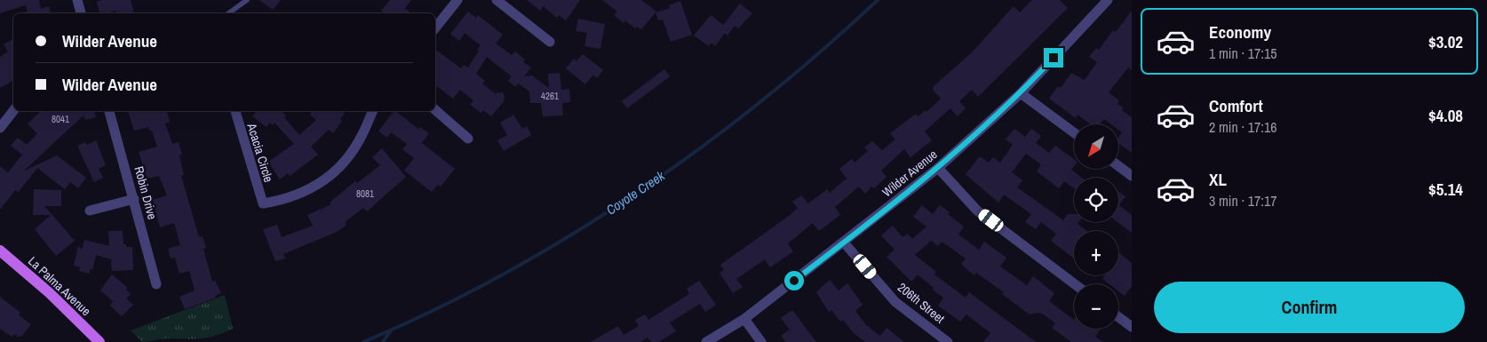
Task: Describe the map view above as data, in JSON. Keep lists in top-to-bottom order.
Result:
{
  "streets": {
    "main road": ["La Palma Avenue"],
    "street": [
      "Acacia Circle",
      "Wilder Avenue",
      "Robin Drive",
      "206th Street"
    ]
  },
  "crossings": [
    ["Wilder Avenue", "206th Street"]
  ],
  "water": ["Coyote Creek"],
  "house_numbers": ["4261", "8041", "8081"],
  "north": "bottom left",
  "page": {
    "list": [
      {
        "name": "Economy",
        "note": "1 min · 17:15",
        "value": "$3.02"
      },
      {
        "name": "Comfort",
        "note": "2 min · 17:16",
        "value": "$4.08"
      },
      {
        "name": "XL",
        "note": "3 min · 17:17",
        "value": "$5.14"
      }
    ],
    "banner": ["Wilder Avenue", "Wilder Avenue"],
    "map_buttons": ["+", "−"],
    "buttons": "Confirm"
  }
}
